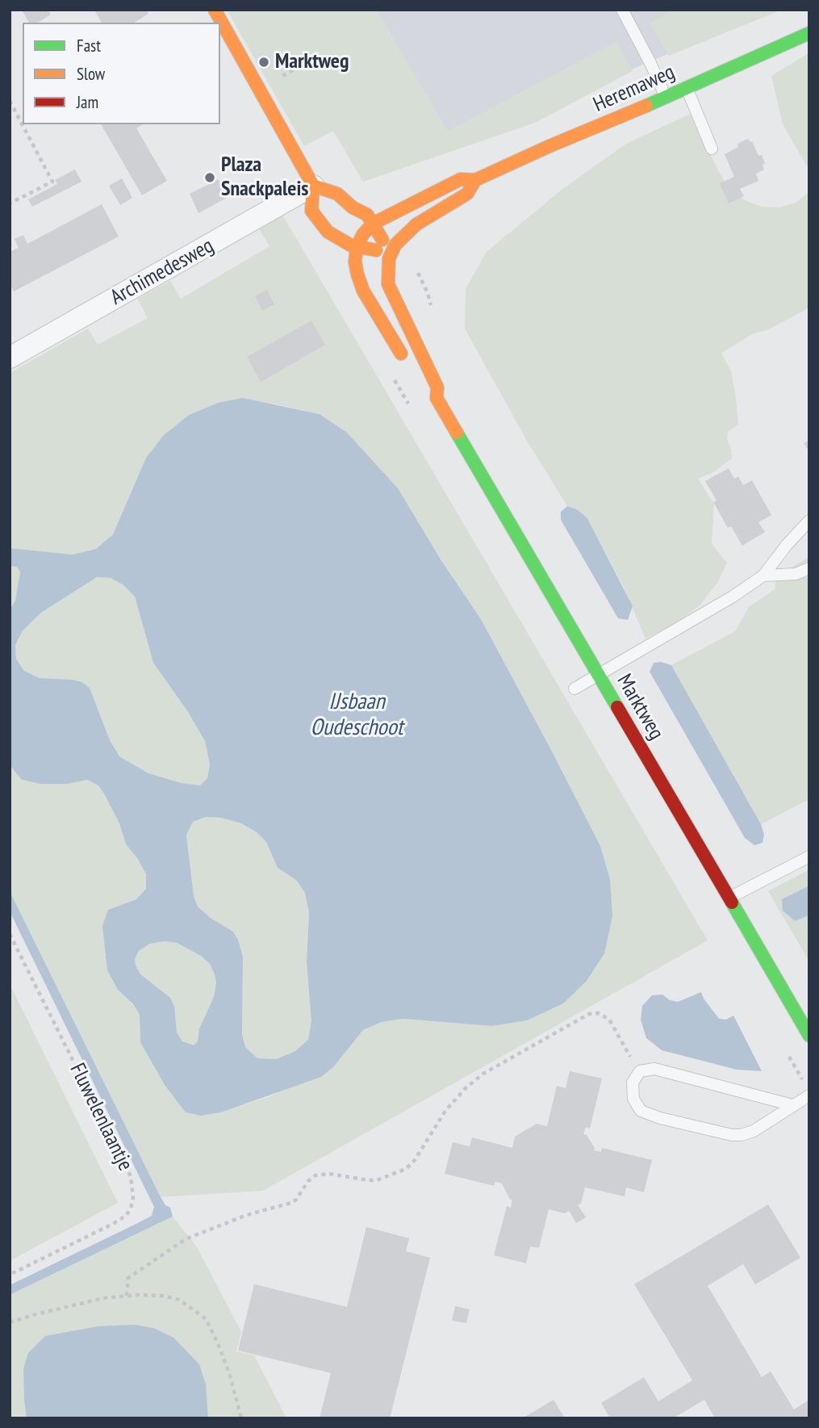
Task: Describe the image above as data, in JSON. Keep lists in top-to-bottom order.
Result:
{
  "streets": {
    "street": ["Heremaweg", "Archimedesweg", "Marktweg"],
    "path": ["Fluwelenlaantje"]
  },
  "crossings": [
    ["Heremaweg", "Marktweg"]
  ],
  "water": ["IJsbaan Oudeschoot"],
  "places": ["Marktweg", "Plaza Snackpaleis"],
  "legend": ["Fast", "Slow", "Jam"]
}
